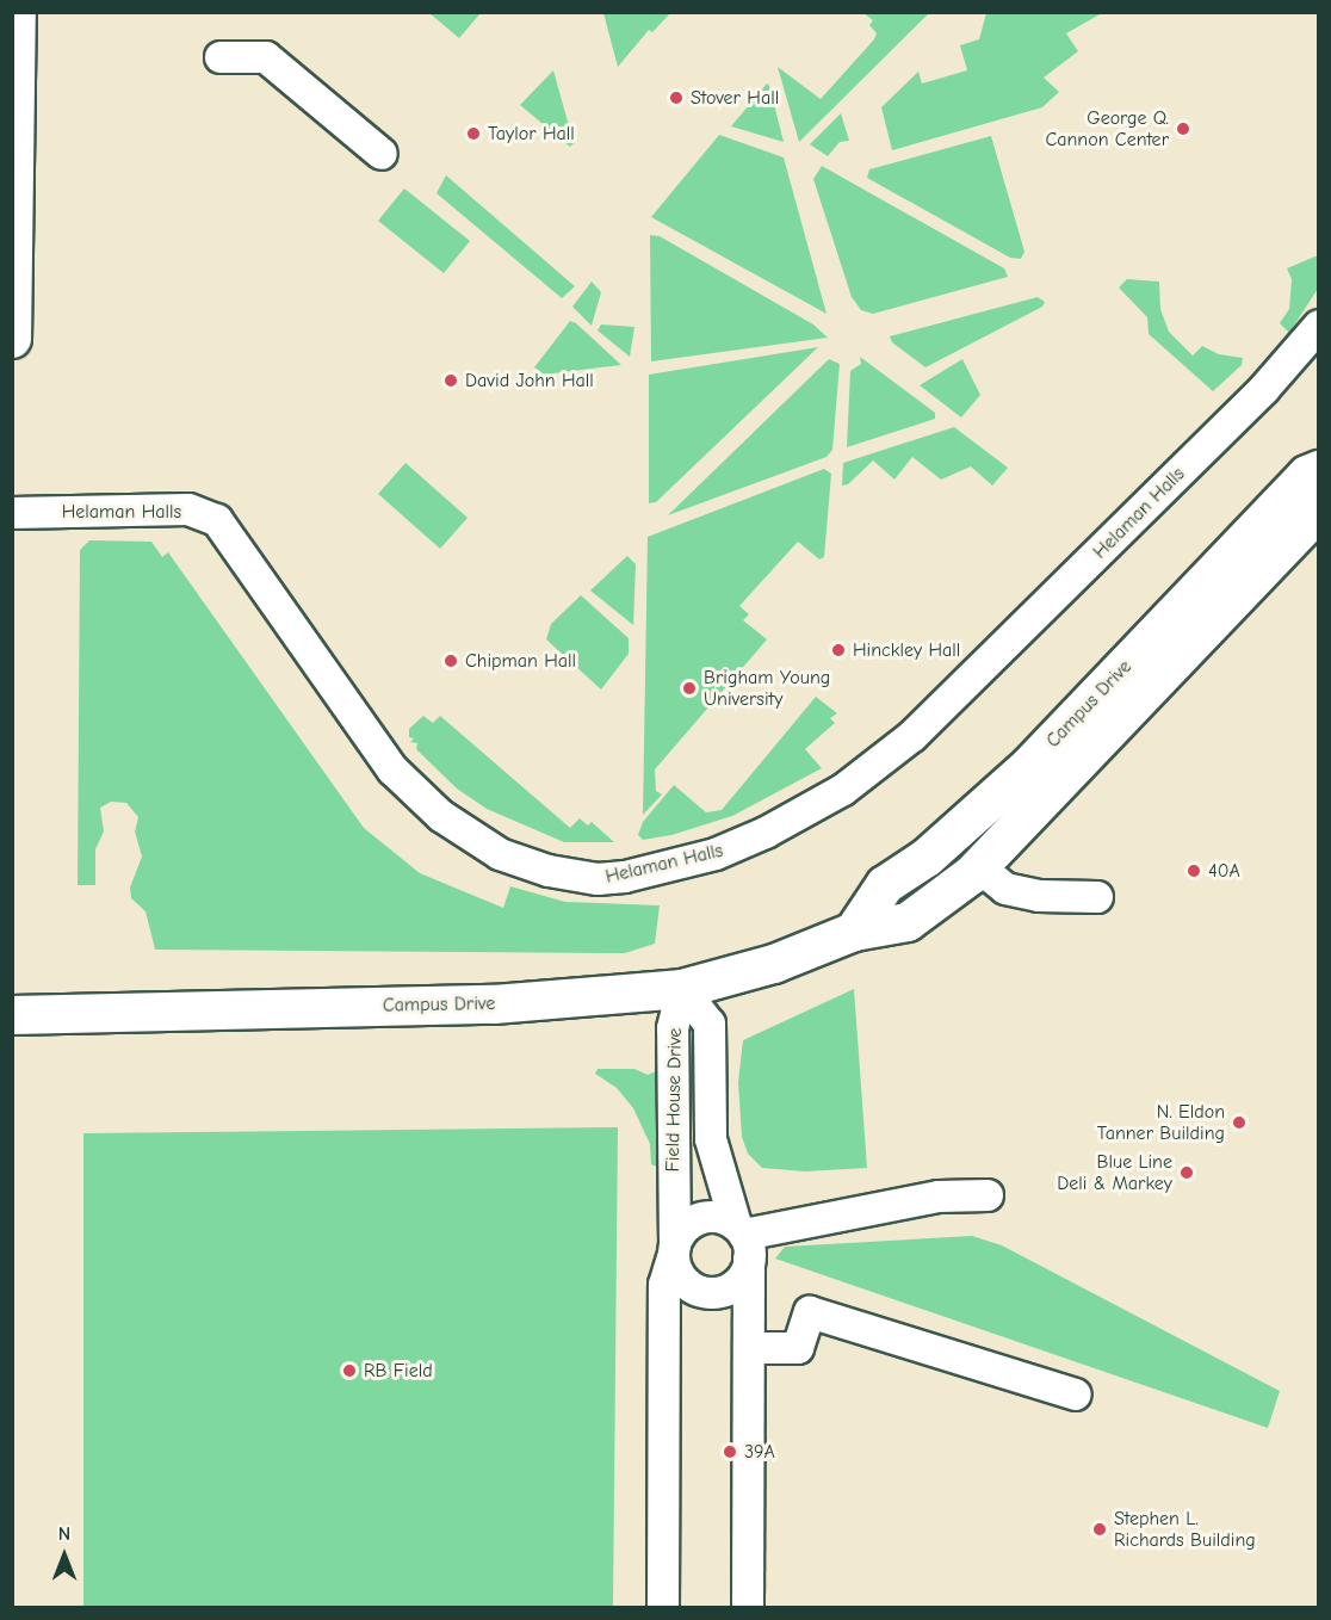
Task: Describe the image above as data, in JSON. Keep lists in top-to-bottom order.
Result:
{
  "streets": {
    "main road": ["Campus Drive"],
    "lane": ["Helaman Halls", "Field House Drive"]
  },
  "crossings": [
    ["Campus Drive", "Field House Drive"]
  ],
  "places": [
    "Stover Hall",
    "George Q. Cannon Center",
    "Taylor Hall",
    "David John Hall",
    "Hinckley Hall",
    "Chipman Hall",
    "Brigham Young University",
    "40A",
    "N. Eldon Tanner Building",
    "Blue Line Deli & Markey",
    "RB Field",
    "39A",
    "Stephen L. Richards Building"
  ],
  "north": "top"
}
